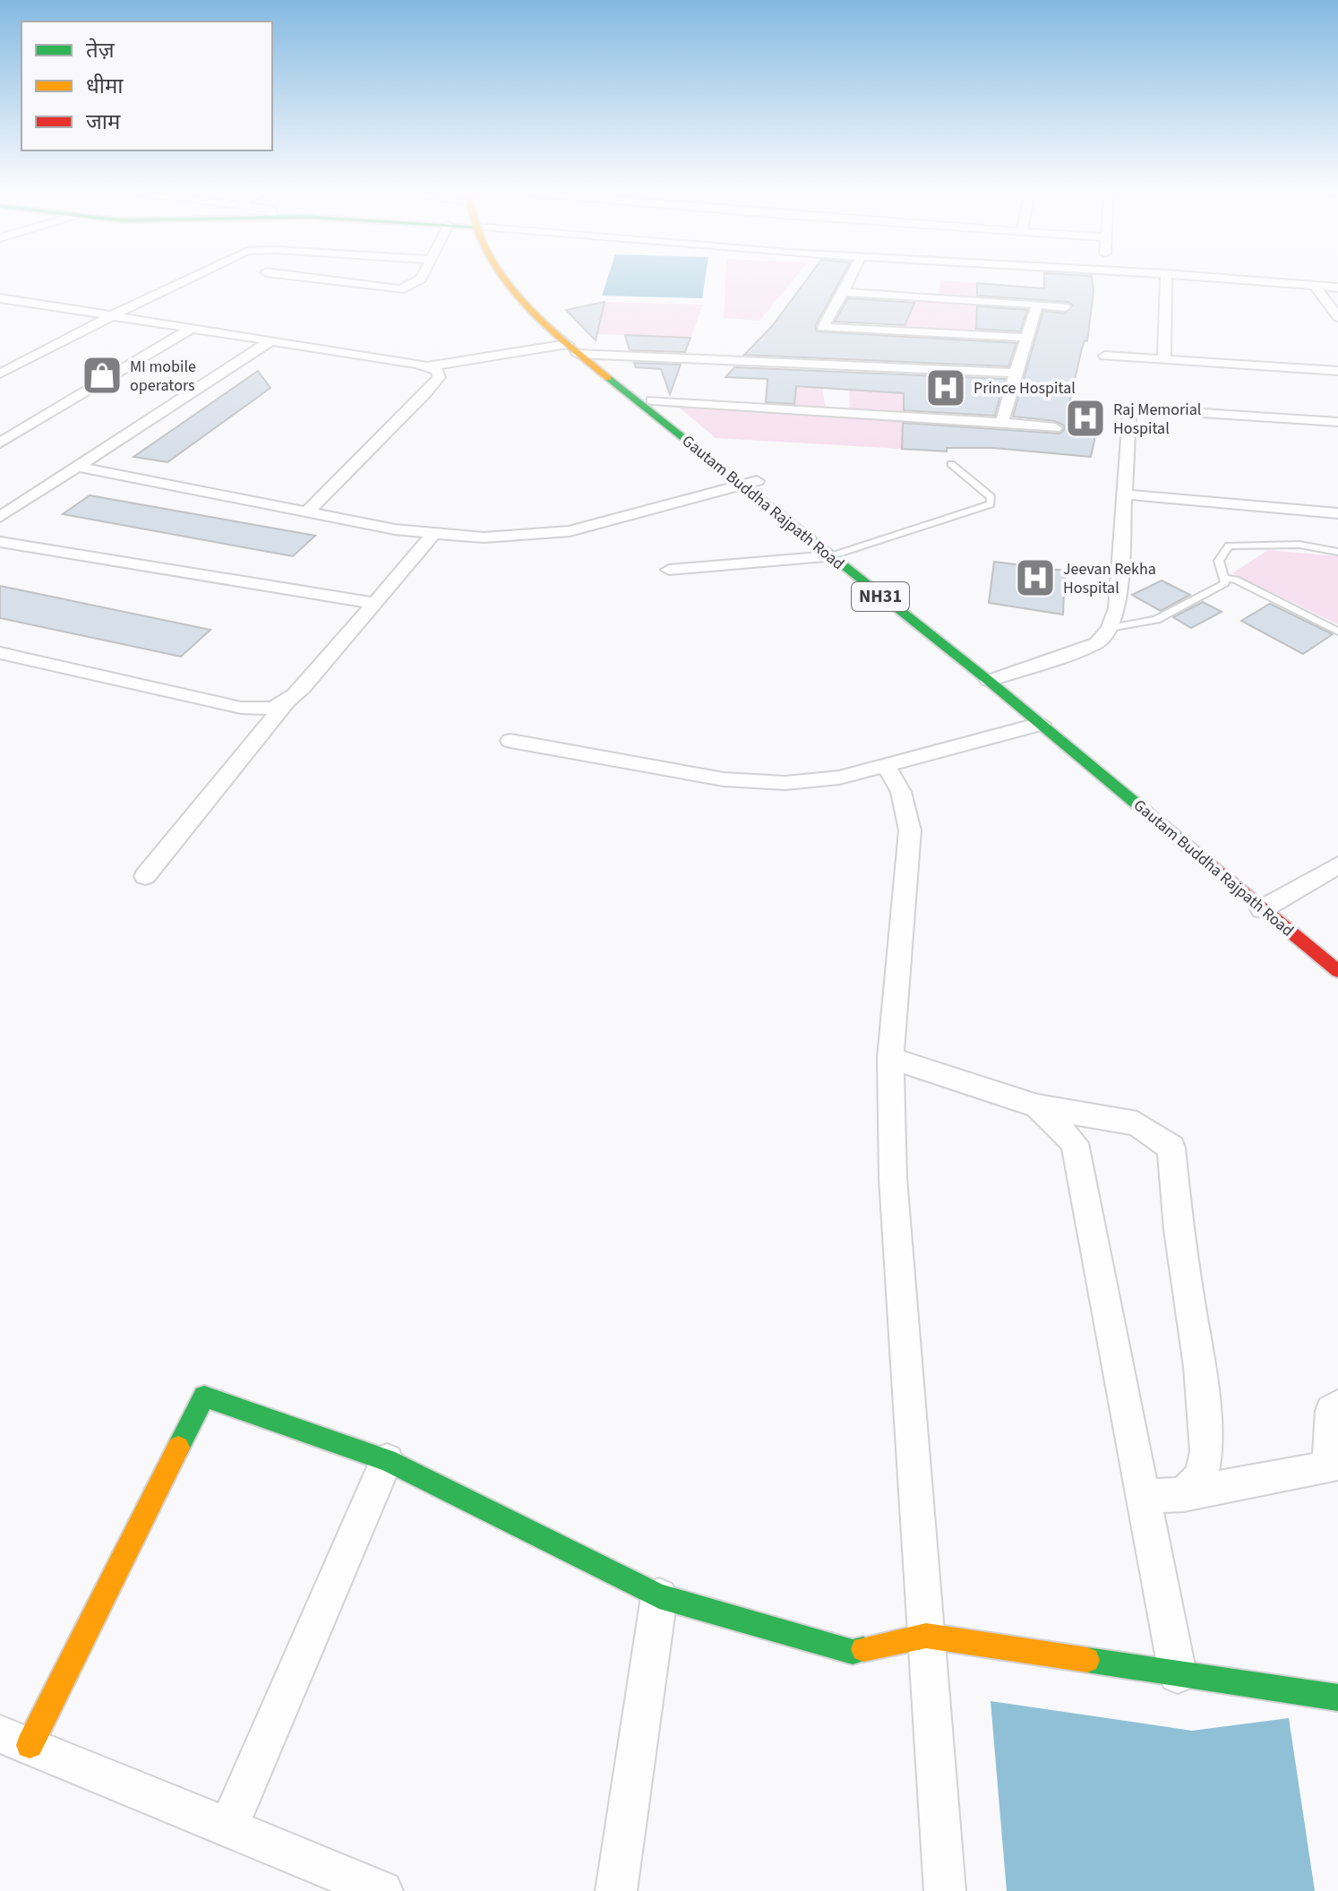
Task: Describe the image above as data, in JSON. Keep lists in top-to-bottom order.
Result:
{
  "streets": {
    "main road": ["Gautam Buddha Rajpath Road", "NH31"]
  },
  "crossings": [
    ["Gautam Buddha Rajpath Road", "NH31"]
  ],
  "places": {
    "shop": ["MI mobile operators"],
    "hospital": ["Prince Hospital", "Raj Memorial Hospital", "Jeevan Rekha Hospital"]
  },
  "legend": ["तेज़", "धीमा", "जाम"]
}
